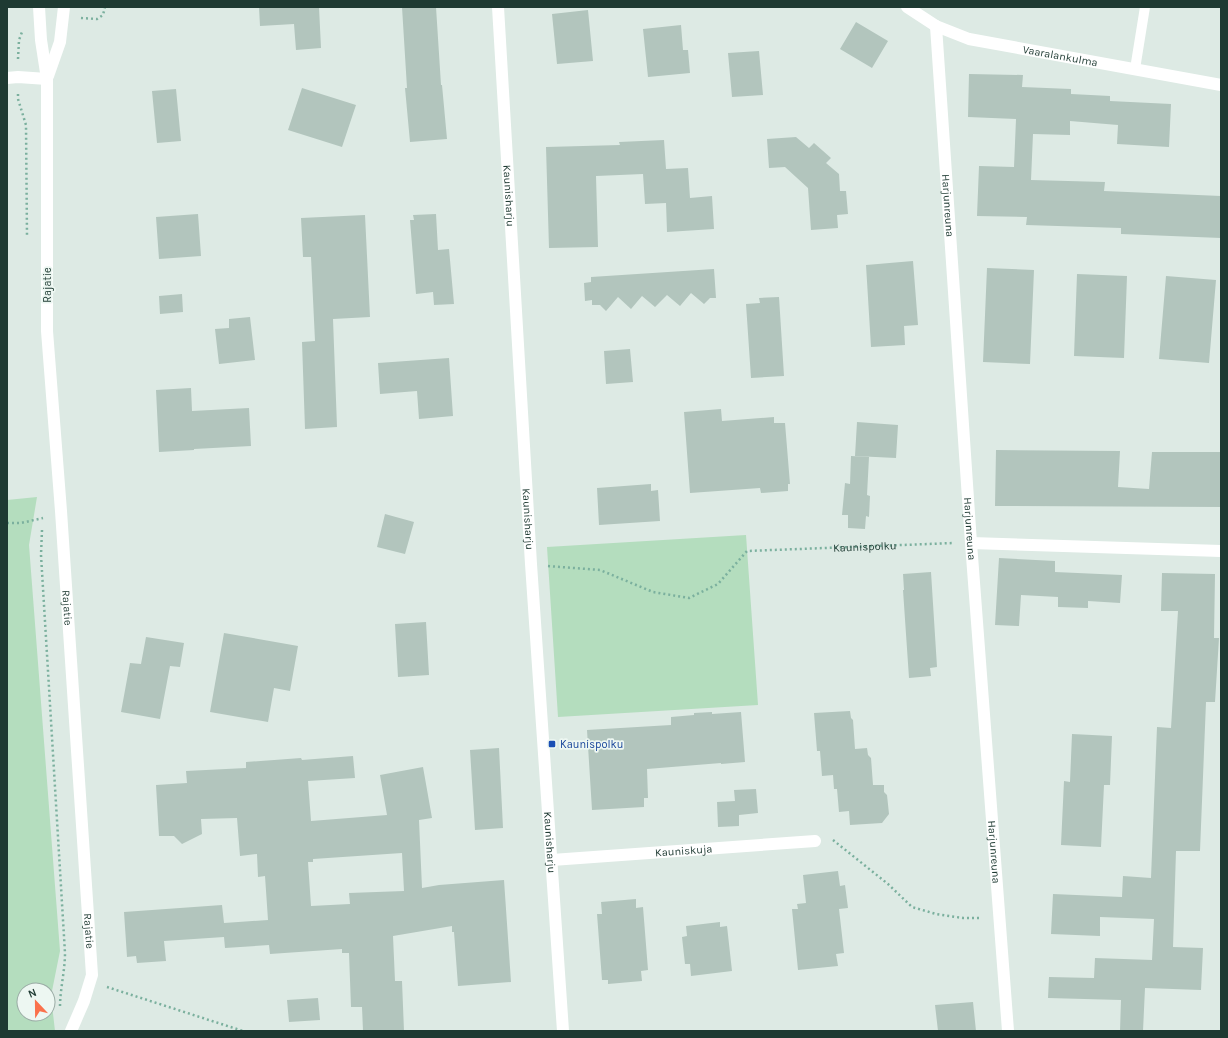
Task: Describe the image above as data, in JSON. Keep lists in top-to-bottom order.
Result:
{
  "streets": {
    "street": [
      "Vaaralankulma",
      "Kaunisharju",
      "Harjunreuna",
      "Rajatie",
      "Kauniskuja"
    ],
    "path": ["Kaunispolku"]
  },
  "crossings": [
    ["Vaaralankulma", "Harjunreuna"],
    ["Kaunisharju", "Kaunispolku"],
    ["Kaunisharju", "Kauniskuja"],
    ["Harjunreuna", "Kaunispolku"]
  ],
  "places": {
    "transit": ["Kaunispolku"]
  },
  "north": "top"
}
